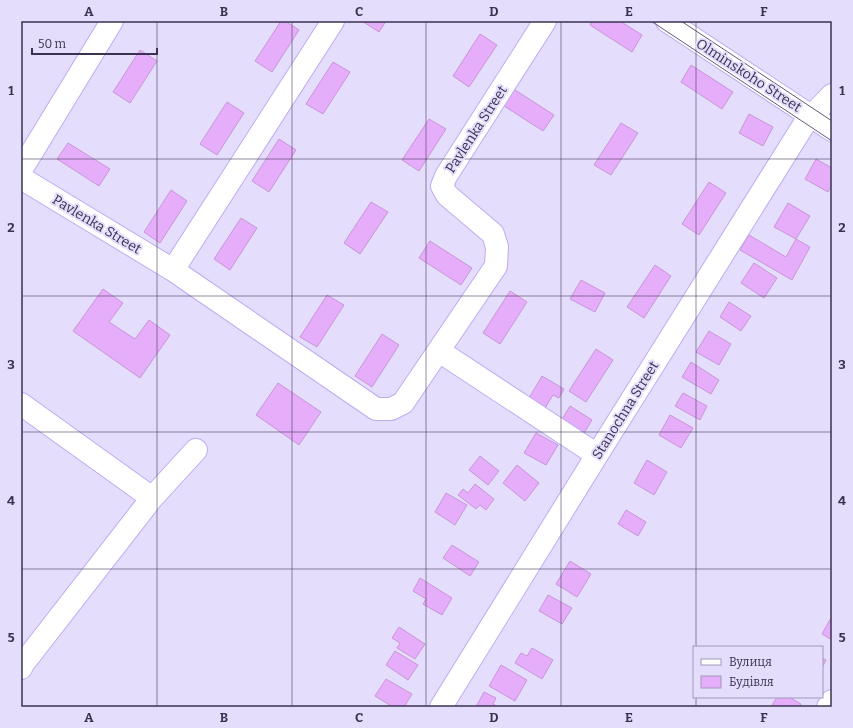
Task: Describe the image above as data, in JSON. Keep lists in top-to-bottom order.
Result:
{
  "streets": {
    "street": ["Olminskoho Street", "Pavlenka Street", "Stanochna Street"]
  },
  "crossings": [
    ["Olminskoho Street", "Stanochna Street"]
  ],
  "legend": ["Вулиця", "Будівля"],
  "scale_bar": "50 m",
  "grid": {
    "columns": [
      "A",
      "B",
      "C",
      "D",
      "E",
      "F"
    ],
    "rows": [
      "1",
      "2",
      "3",
      "4",
      "5"
    ]
  }
}
